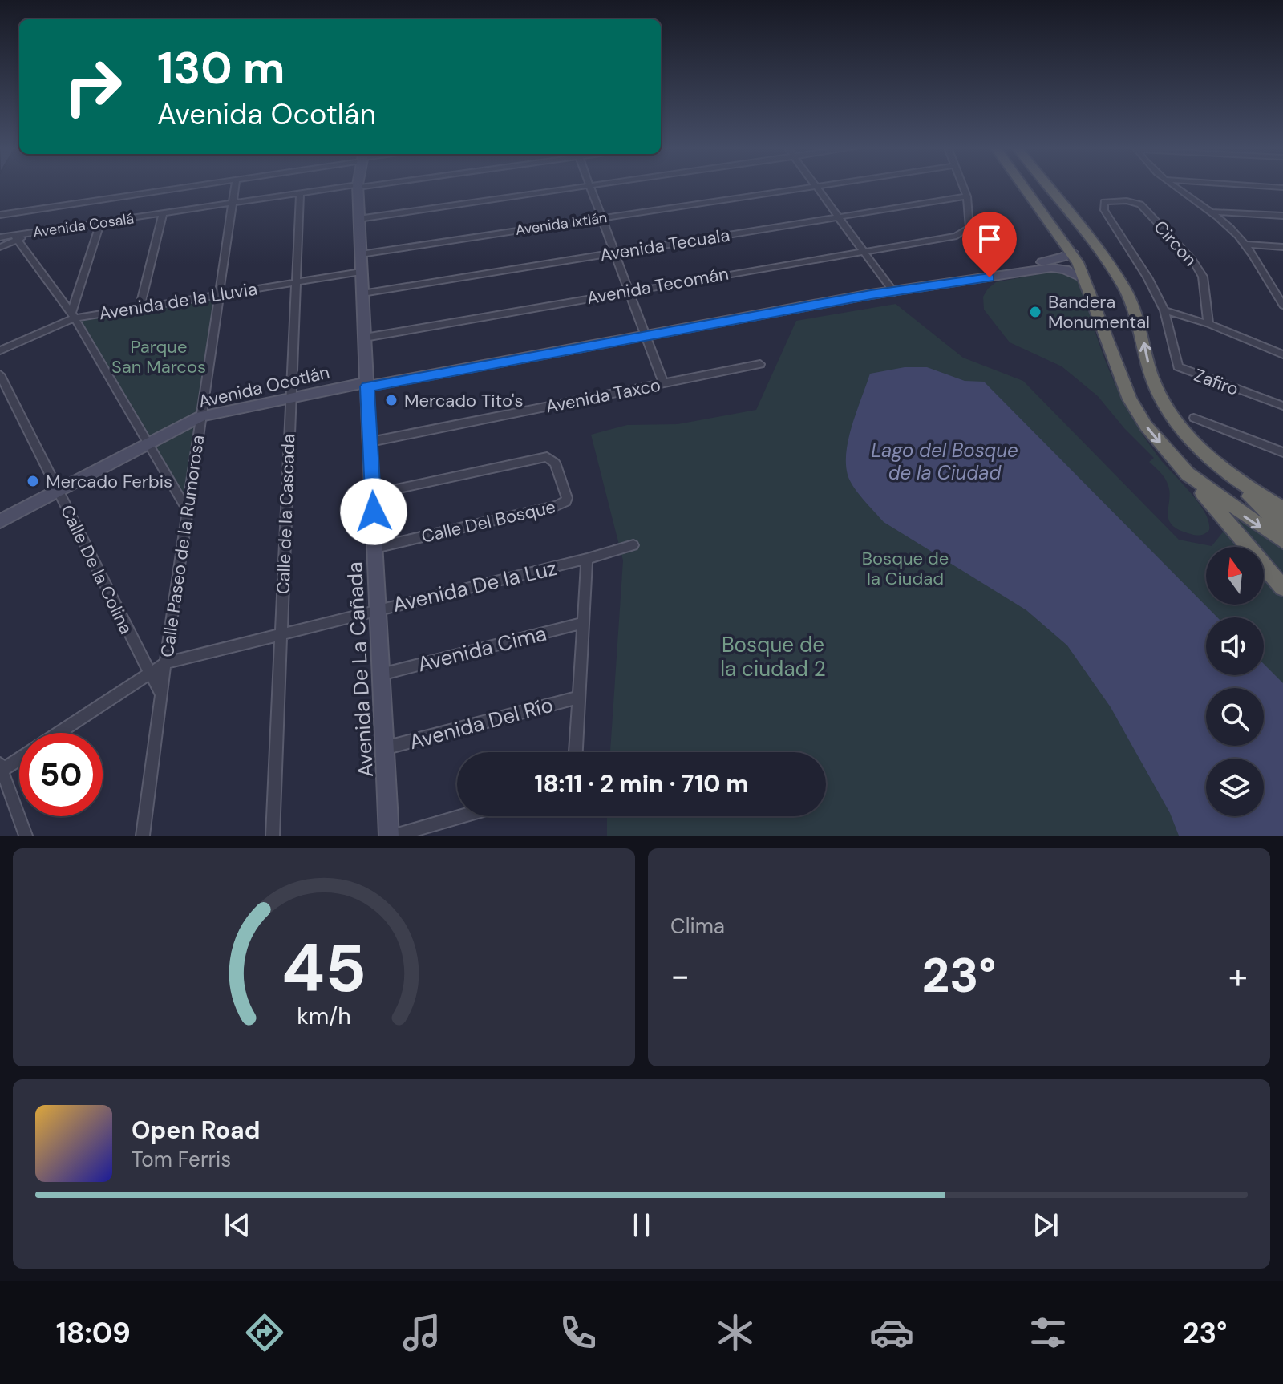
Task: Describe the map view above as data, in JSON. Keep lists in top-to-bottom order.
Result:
{
  "streets": {
    "main road": ["Avenida Ocotlán", "Avenida De La Cañada"],
    "street": [
      "Avenida Ixtlán",
      "Avenida Cosalá",
      "Circon",
      "Avenida Tecuala",
      "Avenida Tecomán",
      "Avenida de la Lluvia",
      "Zafiro",
      "Avenida Taxco",
      "Calle de la Cascada",
      "Calle Del Bosque",
      "Calle Paseo de la Rumorosa",
      "Calle De la Colina",
      "Avenida De la Luz",
      "Avenida Cima",
      "Avenida Del Río"
    ]
  },
  "crossings": [
    ["Avenida Ixtlán", "Avenida De La Cañada"],
    ["Avenida Cosalá", "Calle de la Cascada"],
    ["Avenida Cosalá", "Calle Paseo de la Rumorosa"],
    ["Circon", "Zafiro"],
    ["Avenida Tecuala", "Avenida Tecomán"],
    ["Avenida Tecuala", "Avenida De La Cañada"],
    ["Avenida Tecomán", "Avenida De La Cañada"],
    ["Avenida de la Lluvia", "Calle de la Cascada"],
    ["Avenida de la Lluvia", "Calle Paseo de la Rumorosa"],
    ["Avenida de la Lluvia", "Avenida De La Cañada"],
    ["Avenida Ocotlán", "Calle de la Cascada"],
    ["Avenida Ocotlán", "Calle Paseo de la Rumorosa"],
    ["Avenida Ocotlán", "Calle De la Colina"],
    ["Avenida Ocotlán", "Avenida De La Cañada"],
    ["Avenida Taxco", "Avenida De La Cañada"],
    ["Calle de la Cascada", "Avenida De la Luz"],
    ["Calle Del Bosque", "Avenida De La Cañada"],
    ["Calle Paseo de la Rumorosa", "Calle De la Colina"],
    ["Calle Paseo de la Rumorosa", "Avenida De la Luz"],
    ["Calle De la Colina", "Avenida De la Luz"],
    ["Avenida De la Luz", "Avenida De La Cañada"],
    ["Avenida Cima", "Avenida De La Cañada"],
    ["Avenida De La Cañada", "Avenida Del Río"]
  ],
  "water": ["Lago del Bosque de la Ciudad"],
  "parks": ["Parque San Marcos", "Bosque de la Ciudad", "Bosque de la ciudad 2"],
  "places": ["Bandera Monumental", "Mercado Tito's", "Mercado Ferbis"],
  "north": "top",
  "page": {
    "turn": ["130 m", "Avenida Ocotlán"],
    "limit": "50",
    "trip": "18:11 · 2 min · 710 m",
    "tile": "Clima",
    "heat": ["−", "23°", "+"],
    "song": ["Open Road", "Tom Ferris"],
    "tabs": ["18:09", "23°"],
    "gauge": ["45", "km/h"]
  }
}
